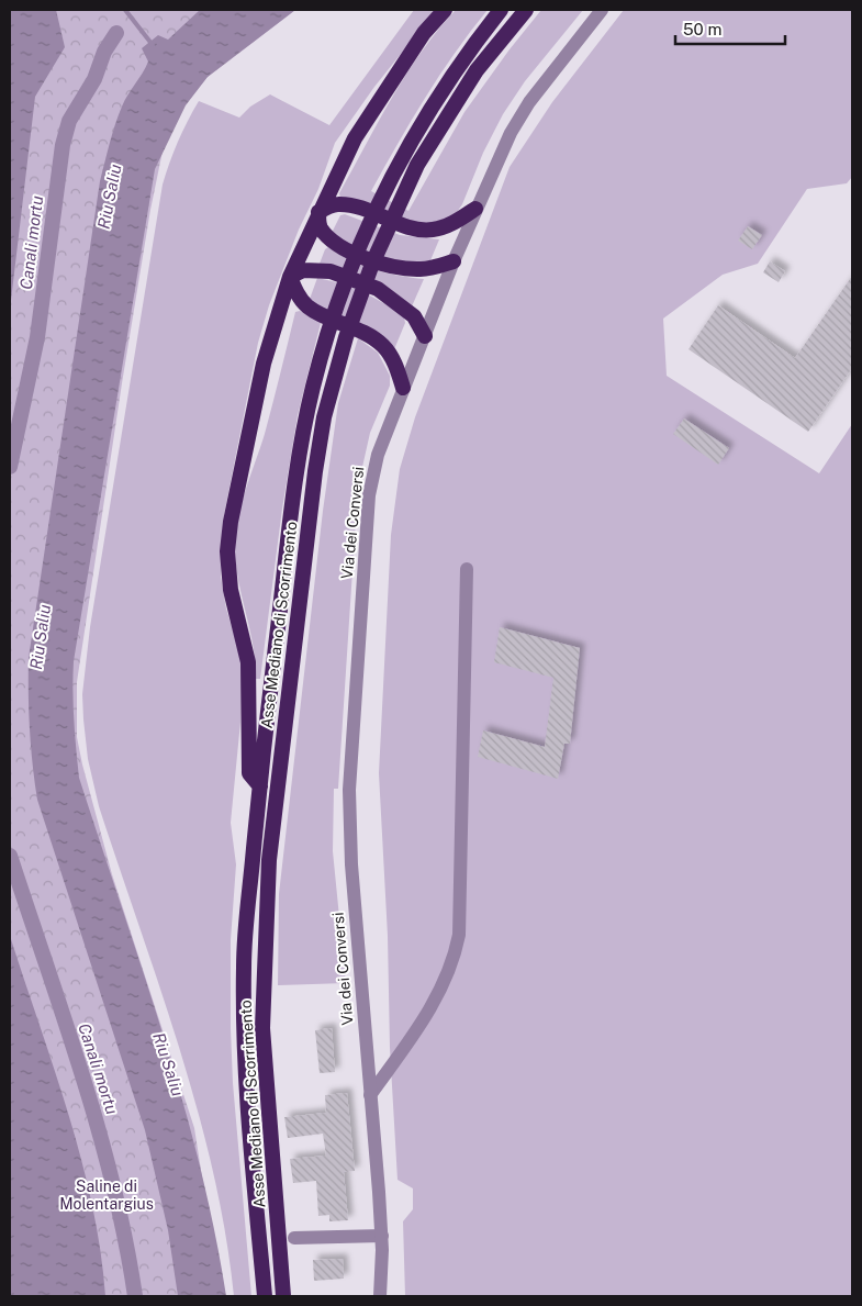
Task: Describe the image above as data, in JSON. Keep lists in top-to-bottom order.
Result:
{
  "streets": {
    "highway": ["Asse Mediano di Scorrimento"],
    "street": ["Via dei Conversi"]
  },
  "water": ["Riu Saliu", "Canali mortu"],
  "parks": ["Saline di Molentargius"],
  "scale_bar": "50 m"
}
